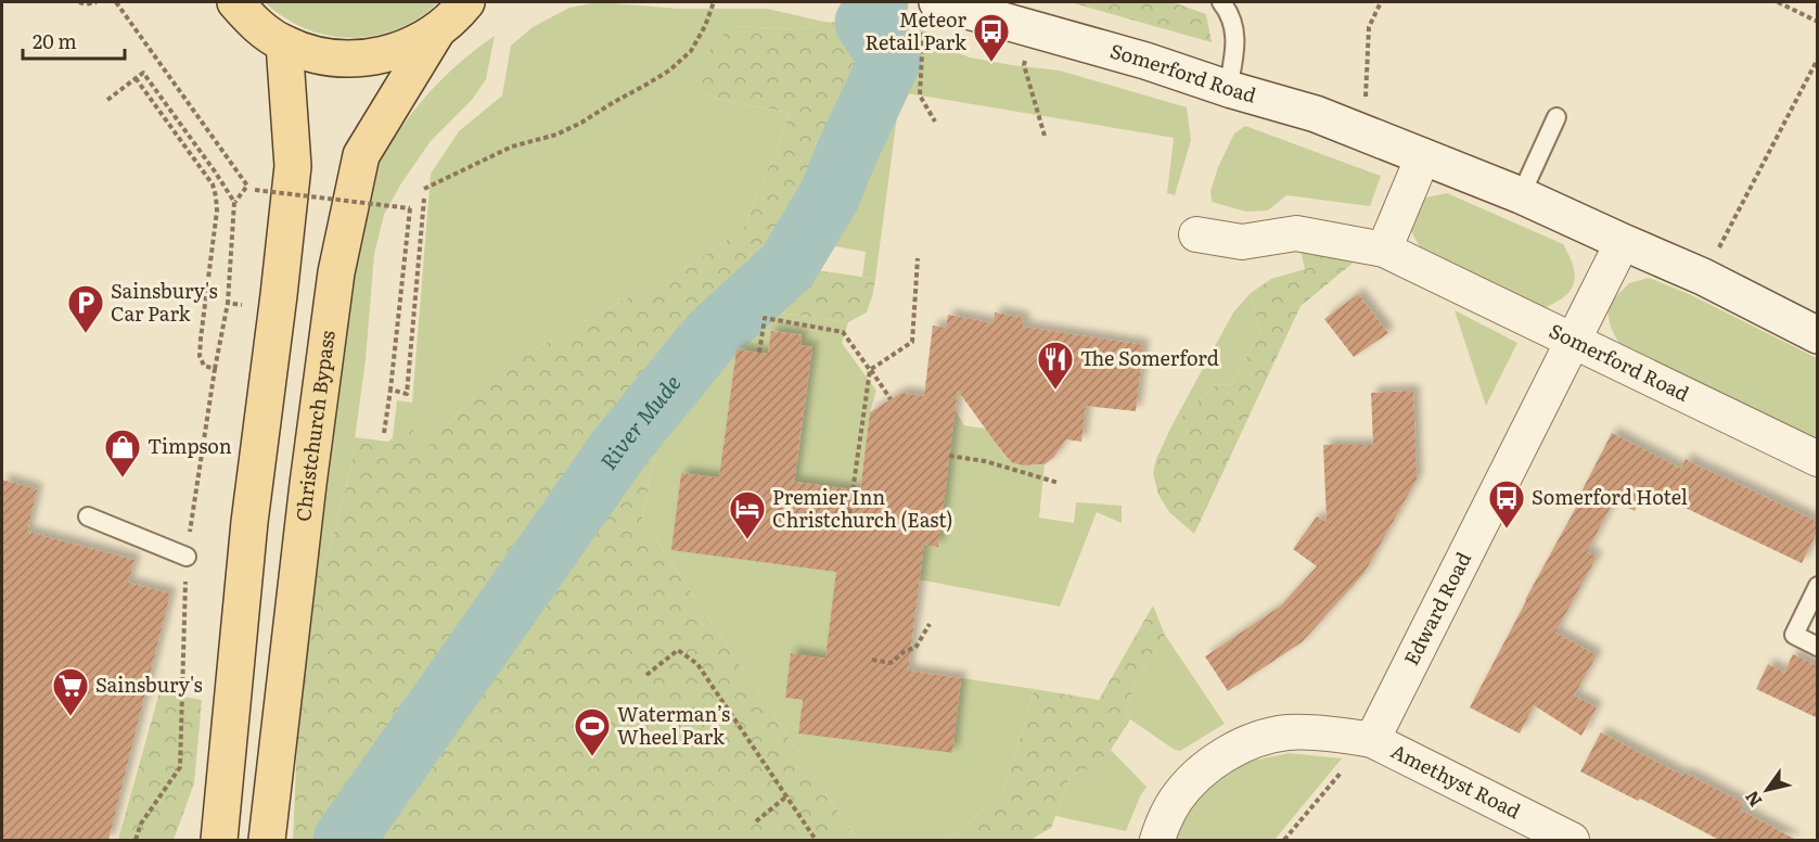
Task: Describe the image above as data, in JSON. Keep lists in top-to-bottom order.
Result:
{
  "streets": {
    "main road": ["Somerford Road", "Christchurch Bypass"],
    "street": ["Edward Road", "Amethyst Road"]
  },
  "crossings": [
    ["Somerford Road", "Edward Road"],
    ["Edward Road", "Amethyst Road"]
  ],
  "water": ["River Mude"],
  "places": {
    "bus stop": ["Meteor Retail Park", "Somerford Hotel"],
    "parking": ["Sainsbury's Car Park"],
    "restaurant": ["The Somerford"],
    "shop": ["Timpson"],
    "hotel": ["Premier Inn Christchurch (East)"],
    "supermarket": ["Sainsbury's"],
    "sports": ["Waterman’s Wheel Park"]
  },
  "scale_bar": "20 m",
  "north": "bottom left"
}
